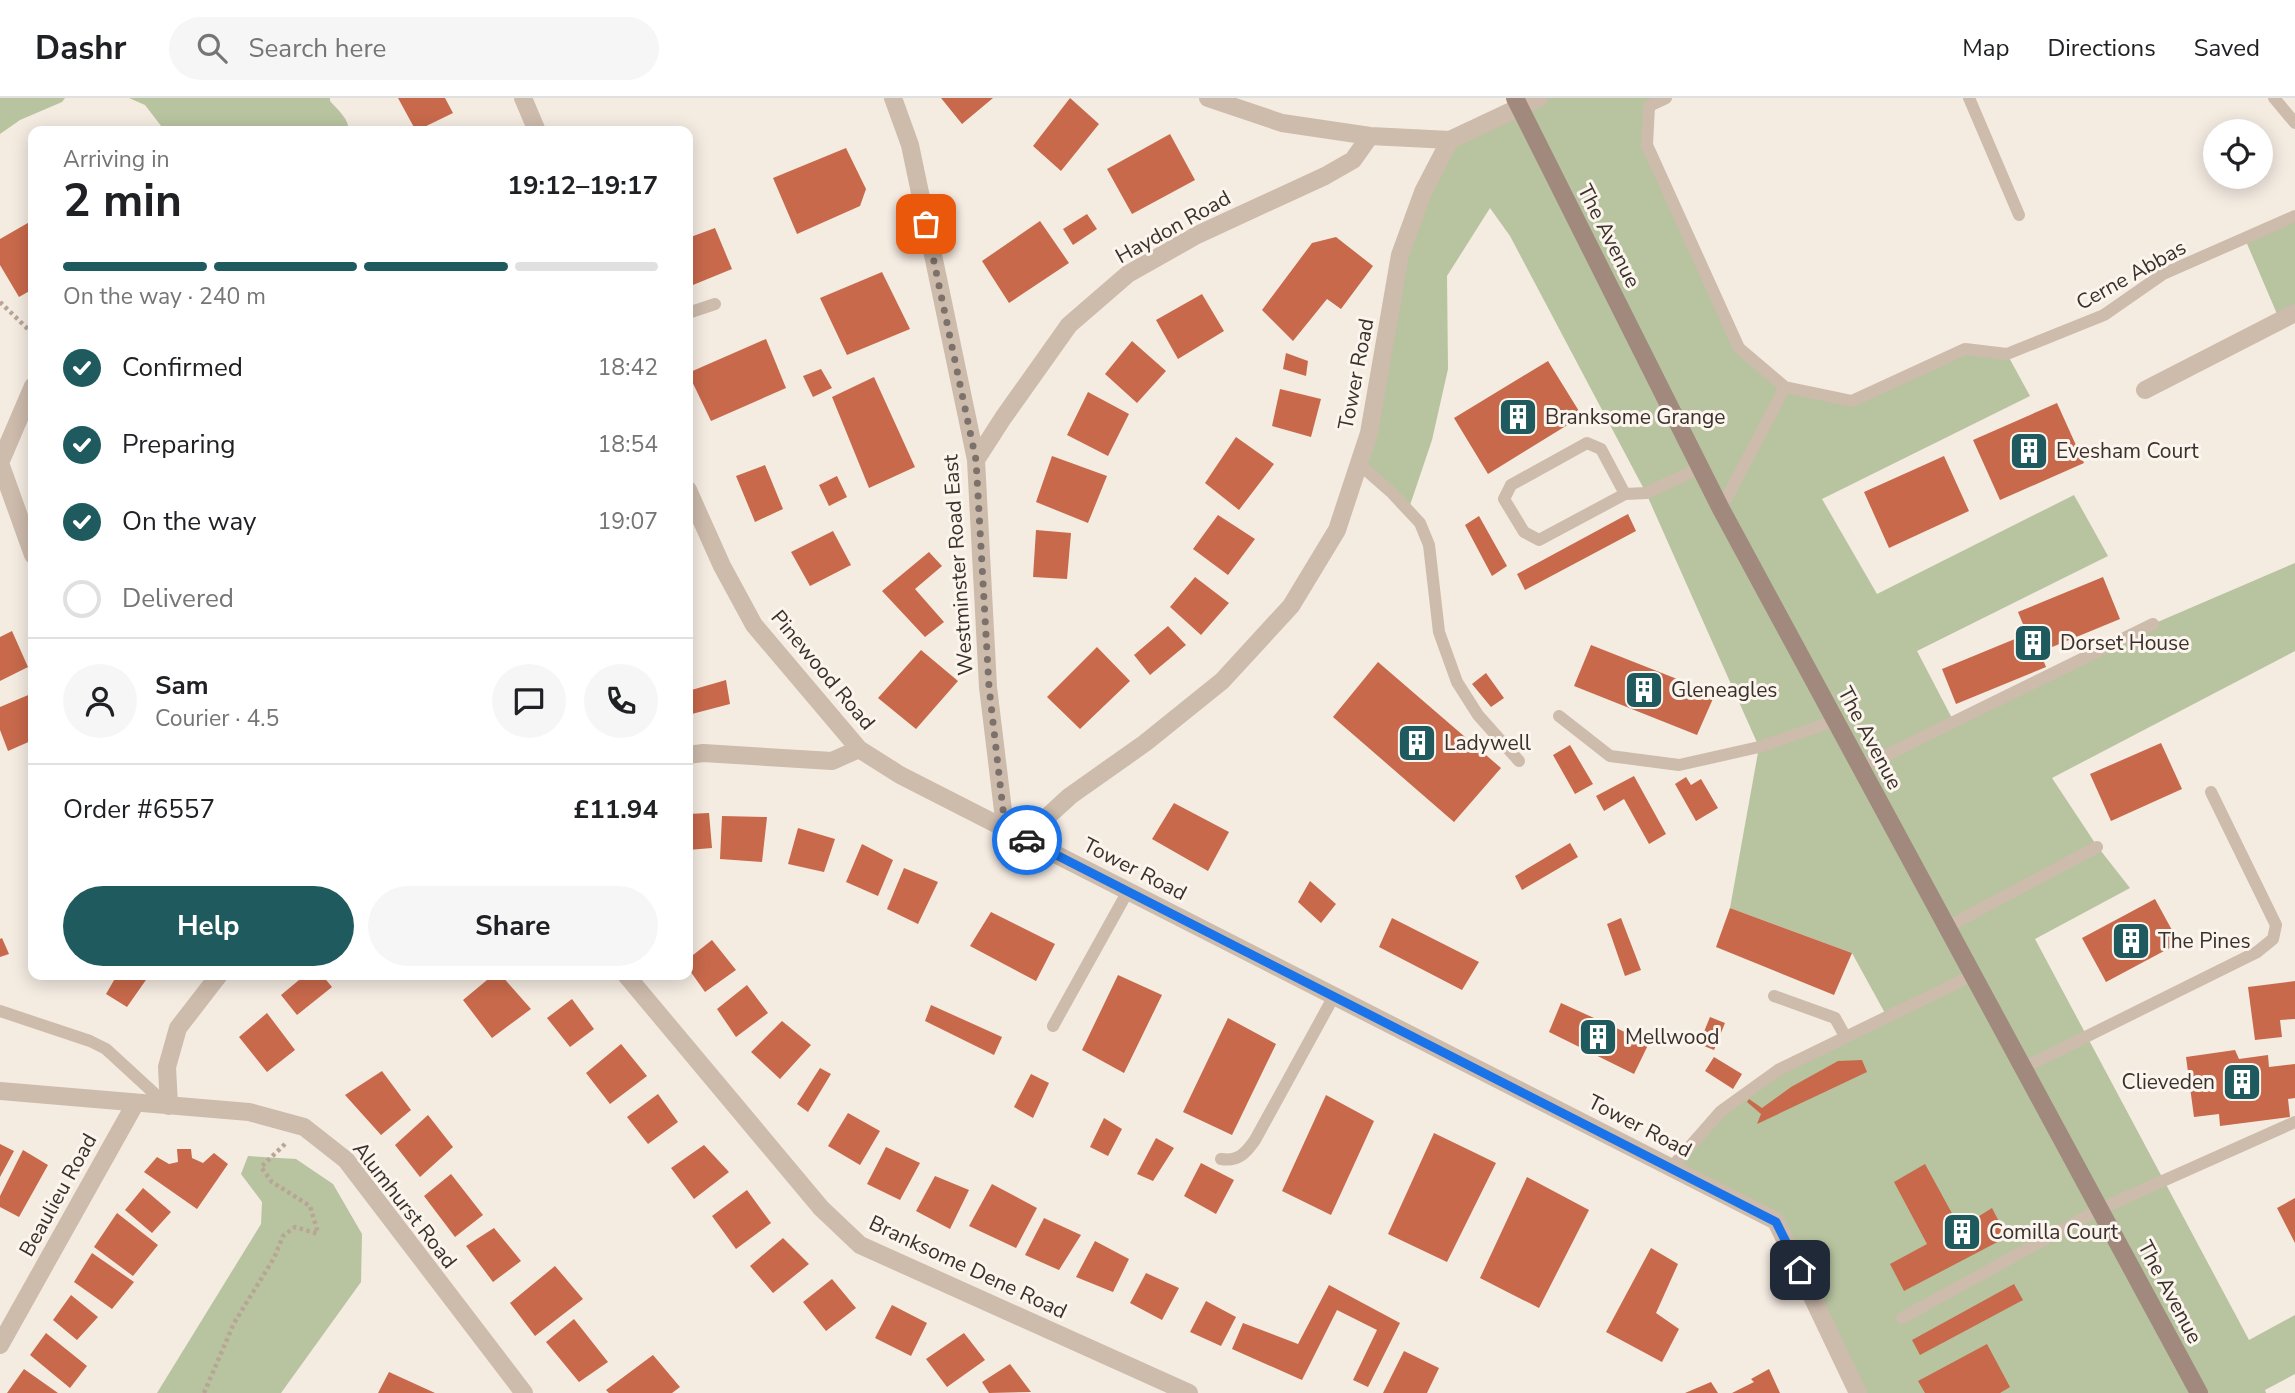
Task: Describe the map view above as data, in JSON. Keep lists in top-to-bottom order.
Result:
{
  "streets": {
    "main road": ["The Avenue"],
    "street": [
      "Haydon Road",
      "Tower Road",
      "Westminster Road East",
      "Pinewood Road",
      "Beaulieu Road",
      "Alumhurst Road",
      "Branksome Dene Road"
    ],
    "lane": ["Cerne Abbas"]
  },
  "crossings": [
    ["Haydon Road", "Westminster Road East"],
    ["Tower Road", "Pinewood Road"],
    ["Westminster Road East", "Pinewood Road"],
    ["Beaulieu Road", "Alumhurst Road"]
  ],
  "places": {
    "building": [
      "Branksome Grange",
      "Evesham Court",
      "Dorset House",
      "Gleneagles",
      "Ladywell",
      "The Pines",
      "Mellwood",
      "Clieveden",
      "Comilla Court"
    ]
  },
  "page": {
    "header": "Dashr",
    "search": "Search here",
    "nav": ["Map", "Directions", "Saved"],
    "heading": ["2 min", "Arriving in", "19:12–19:17"],
    "panel": [
      "Sam",
      "Courier · 4.5",
      "Order #6557",
      "£11.94"
    ],
    "bar": "On the way · 240 m",
    "list": [
      ["Confirmed", "18:42"],
      ["Preparing", "18:54"],
      ["On the way", "19:07"],
      "Delivered"
    ],
    "buttons": ["Help", "Share"]
  }
}
